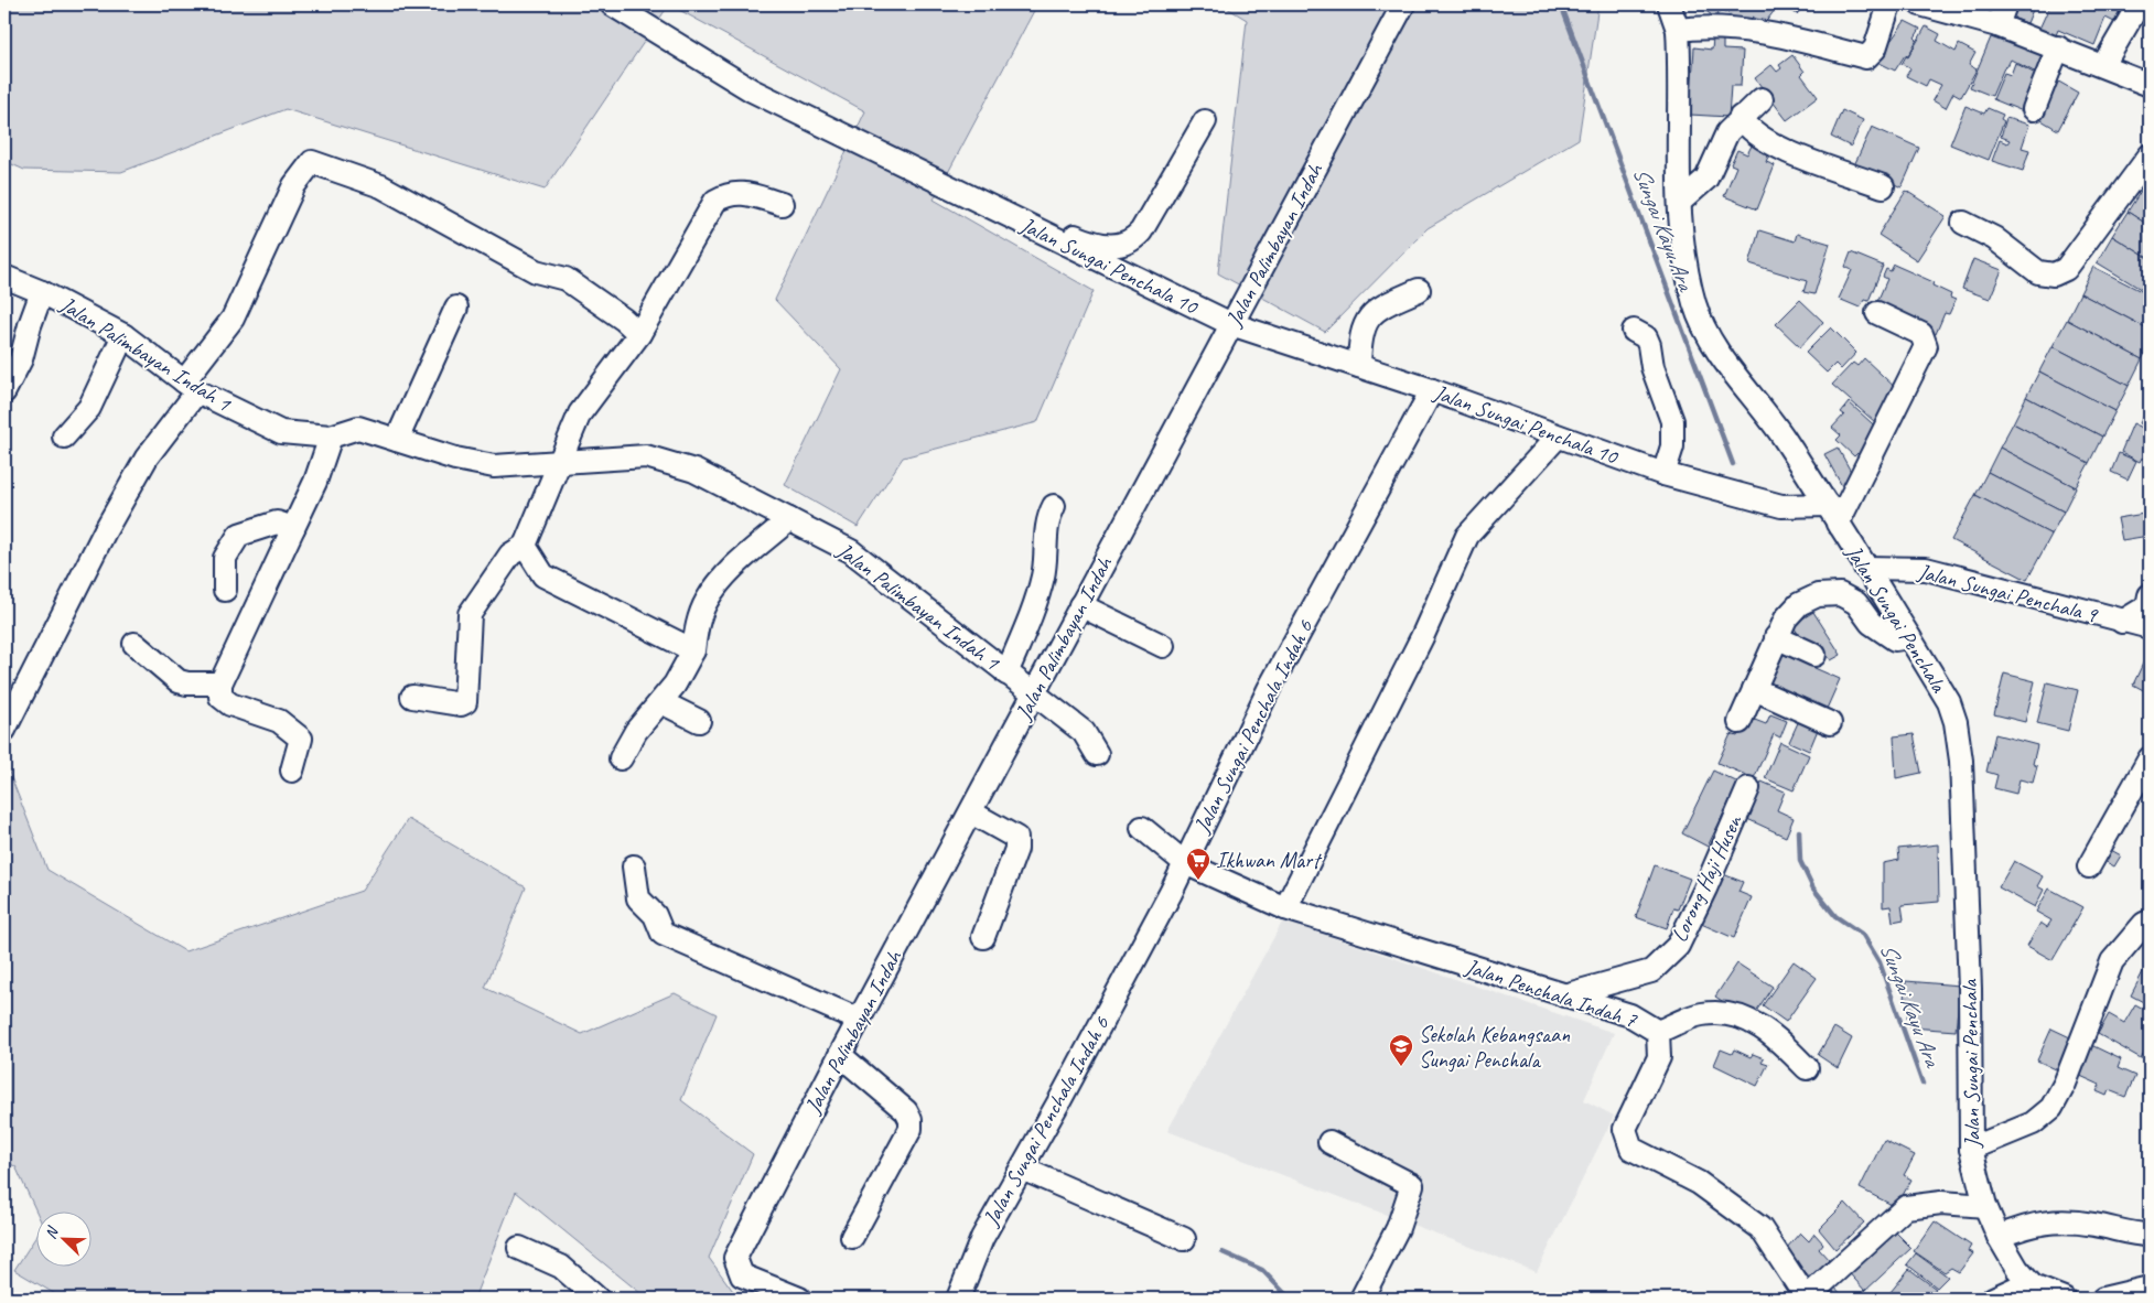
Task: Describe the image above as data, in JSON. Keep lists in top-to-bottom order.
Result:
{
  "streets": {
    "street": [
      "Jalan Palimbayan Indah",
      "Jalan Sungai Penchala 10",
      "Jalan Palimbayan Indah 1",
      "Jalan Sungai Penchala 9",
      "Jalan Sungai Penchala",
      "Jalan Sungai Penchala Indah 6",
      "Lorong Haji Husen",
      "Jalan Penchala Indah 7"
    ]
  },
  "crossings": [
    ["Jalan Palimbayan Indah", "Jalan Sungai Penchala 10"],
    ["Jalan Palimbayan Indah", "Jalan Palimbayan Indah 1"],
    ["Jalan Sungai Penchala 10", "Jalan Sungai Penchala"],
    ["Jalan Sungai Penchala 10", "Jalan Sungai Penchala Indah 6"],
    ["Jalan Sungai Penchala 9", "Jalan Sungai Penchala"],
    ["Jalan Sungai Penchala Indah 6", "Jalan Penchala Indah 7"],
    ["Lorong Haji Husen", "Jalan Penchala Indah 7"]
  ],
  "water": ["Sungai Kayu Ara"],
  "places": {
    "supermarket": ["Ikhwan Mart"],
    "school or university": ["Sekolah Kebangsaan Sungai Penchala"]
  },
  "north": "top left"
}
